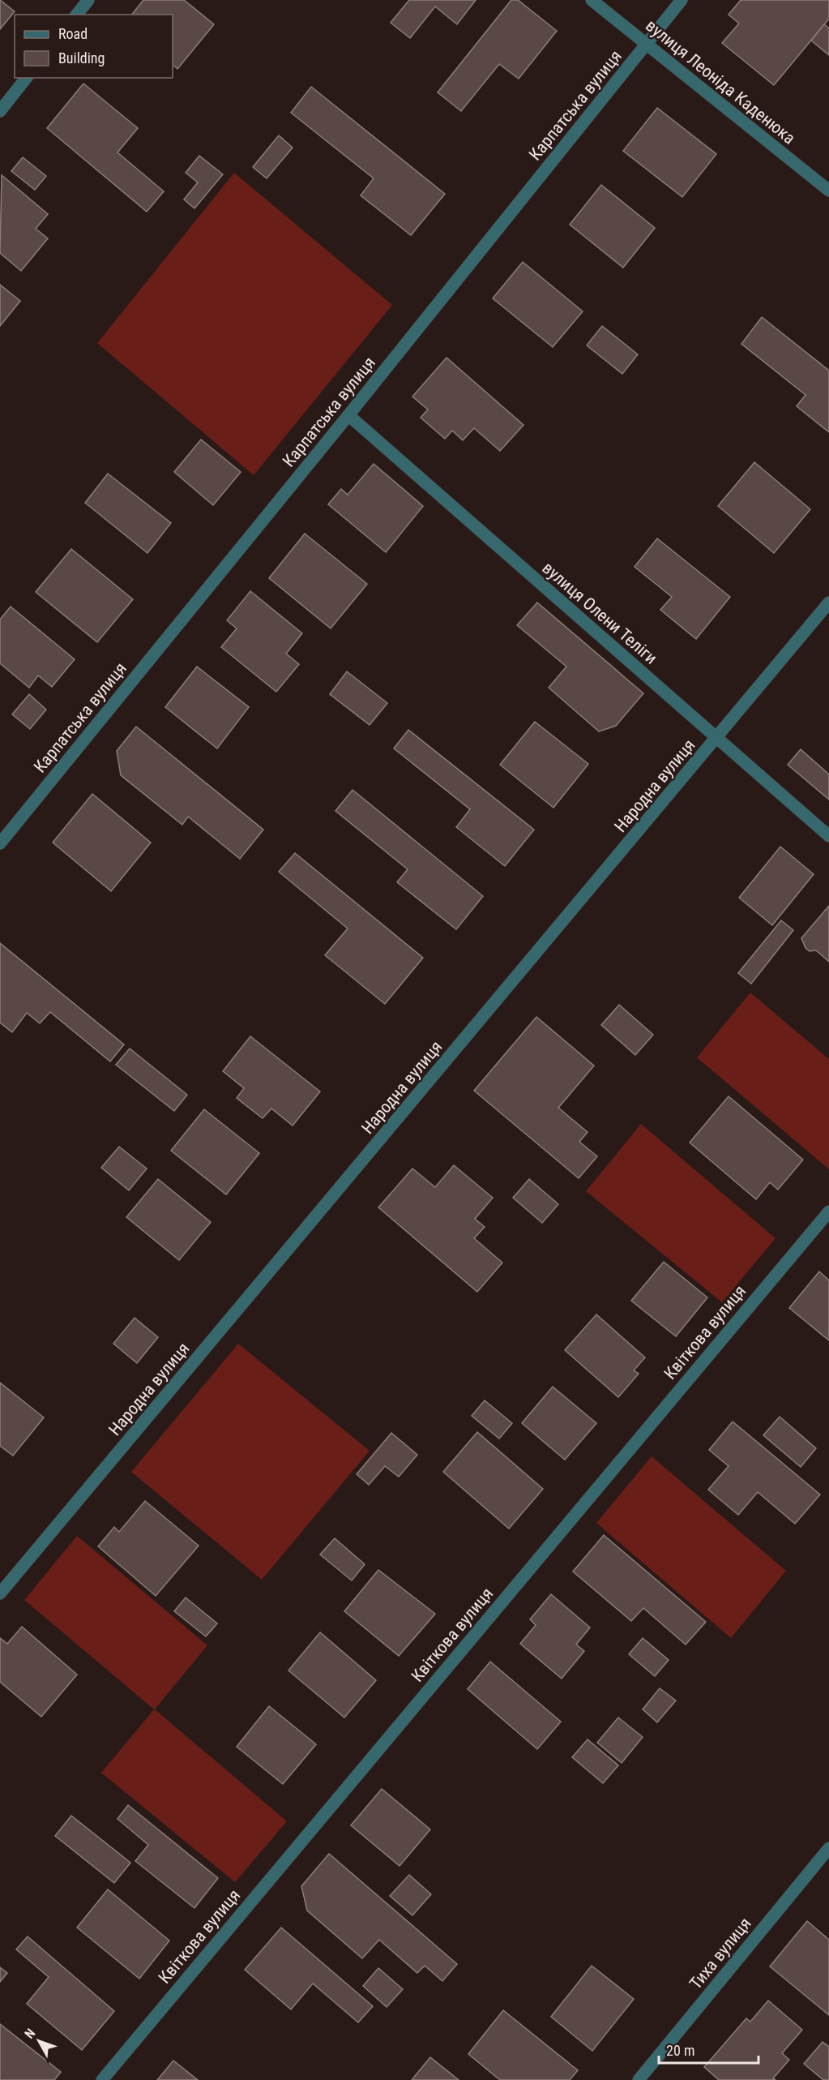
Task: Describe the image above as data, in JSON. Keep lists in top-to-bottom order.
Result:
{
  "streets": {
    "street": [
      "вулиця Леоніда Каденюка",
      "Карпатська вулиця",
      "вулиця Олени Теліги",
      "Народна вулиця",
      "Квіткова вулиця",
      "Тиха вулиця"
    ]
  },
  "crossings": [
    ["вулиця Леоніда Каденюка", "Карпатська вулиця"],
    ["Карпатська вулиця", "вулиця Олени Теліги"],
    ["вулиця Олени Теліги", "Народна вулиця"]
  ],
  "legend": ["Road", "Building"],
  "scale_bar": "20 m",
  "north": "top left"
}
